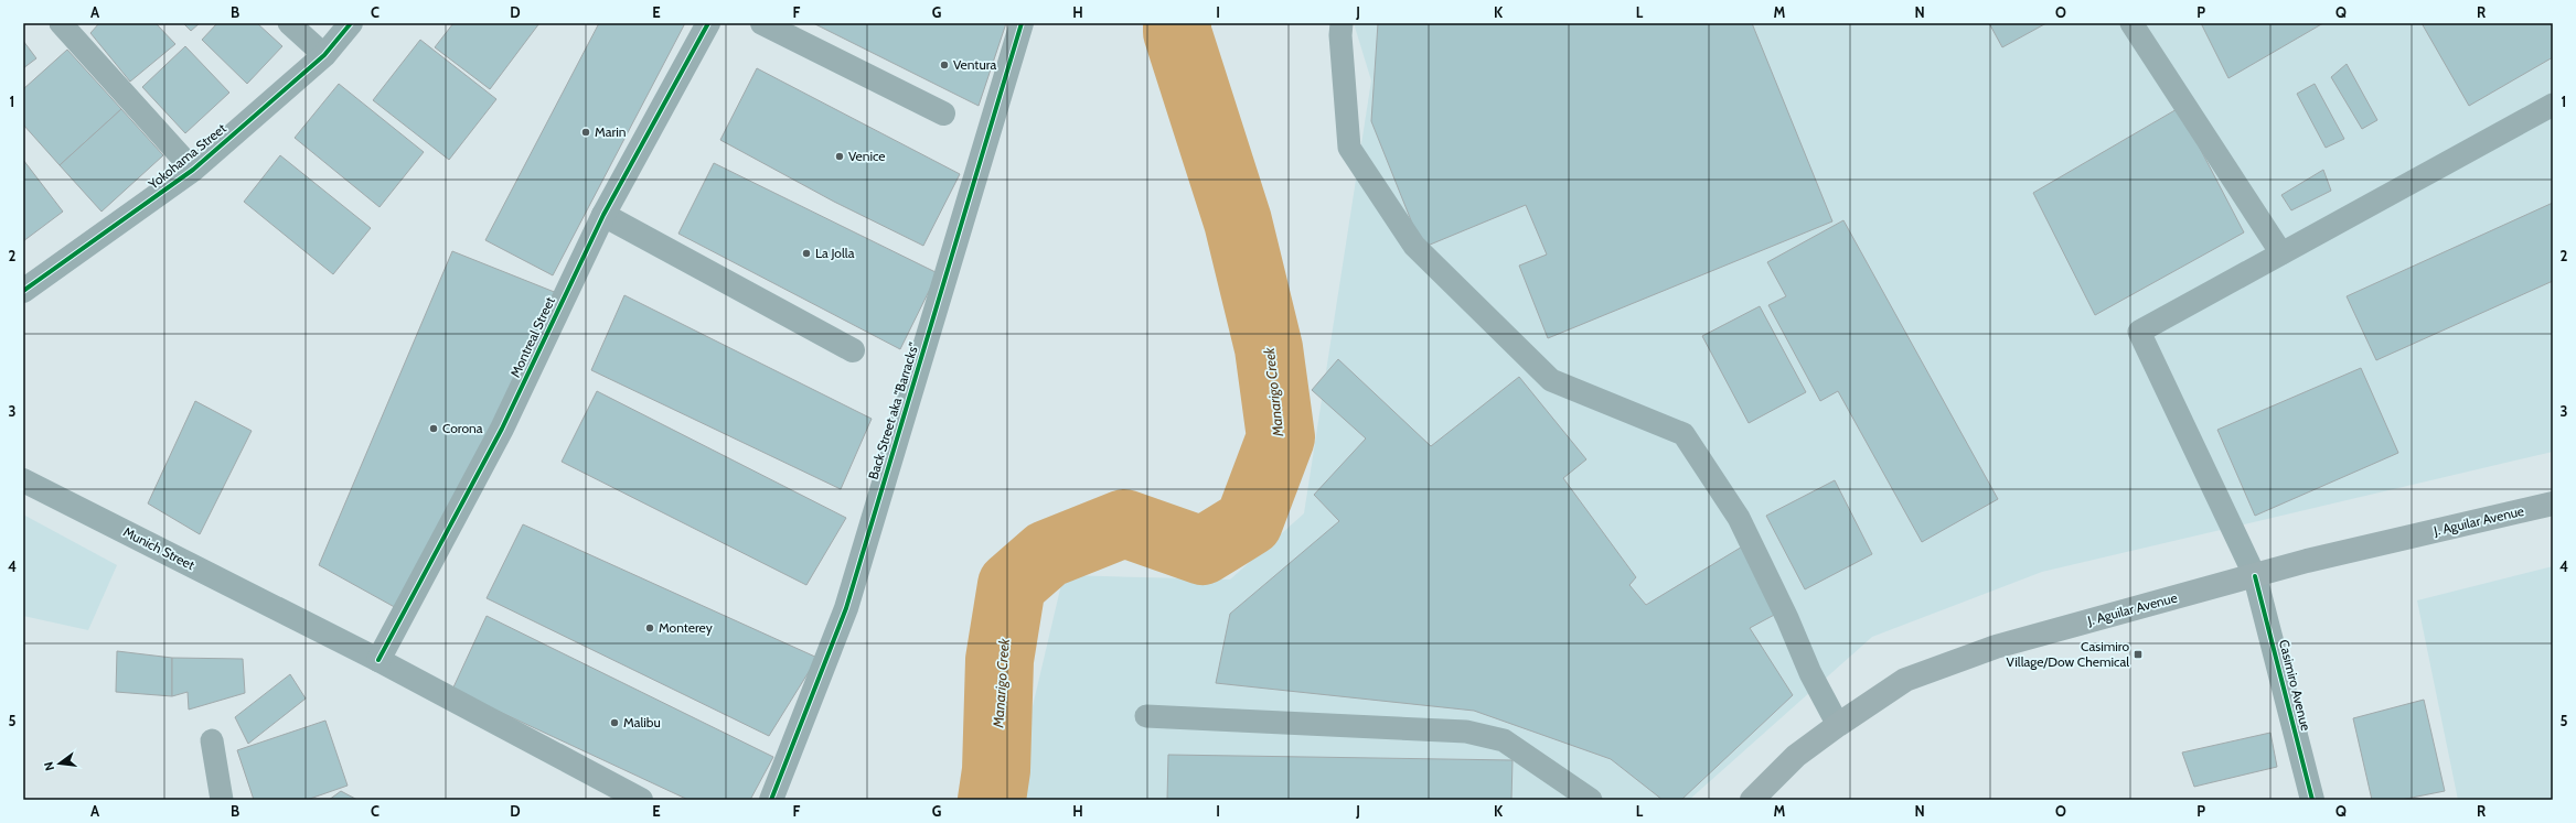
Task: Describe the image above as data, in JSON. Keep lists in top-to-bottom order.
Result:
{
  "streets": {
    "main road": ["J. Aguilar Avenue"],
    "street": [
      "Yokohama Street",
      "Montreal Street",
      "Back Street aka \"Barracks\"",
      "Munich Street",
      "Casimiro Avenue"
    ]
  },
  "crossings": [
    ["Montreal Street", "Munich Street"],
    ["J. Aguilar Avenue", "Casimiro Avenue"]
  ],
  "water": ["Manarigo Creek"],
  "places": {
    "other": [
      "Ventura",
      "Marin",
      "Venice",
      "La Jolla",
      "Corona",
      "Monterey",
      "Malibu"
    ],
    "transit": ["Casimiro Village/Dow Chemical"]
  },
  "north": "left",
  "grid": {
    "columns": [
      "A",
      "B",
      "C",
      "D",
      "E",
      "F",
      "G",
      "H",
      "I",
      "J",
      "K",
      "L",
      "M",
      "N",
      "O",
      "P",
      "Q",
      "R"
    ],
    "rows": [
      "1",
      "2",
      "3",
      "4",
      "5"
    ]
  }
}
